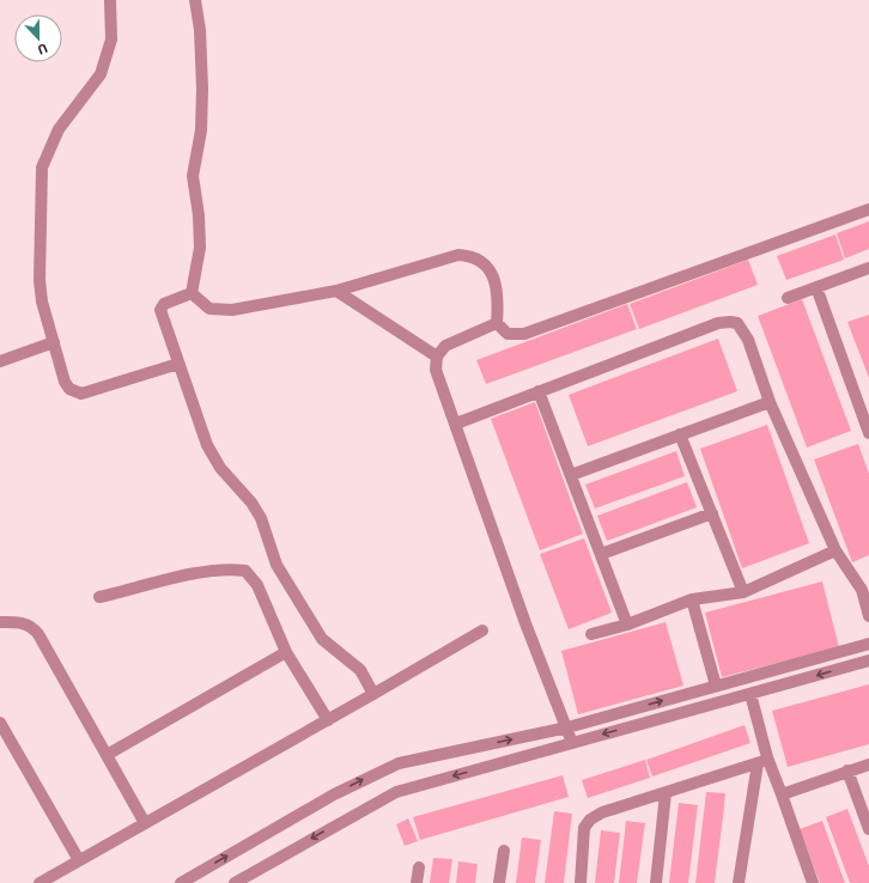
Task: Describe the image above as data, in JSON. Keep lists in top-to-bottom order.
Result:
{
  "north": "bottom"
}
